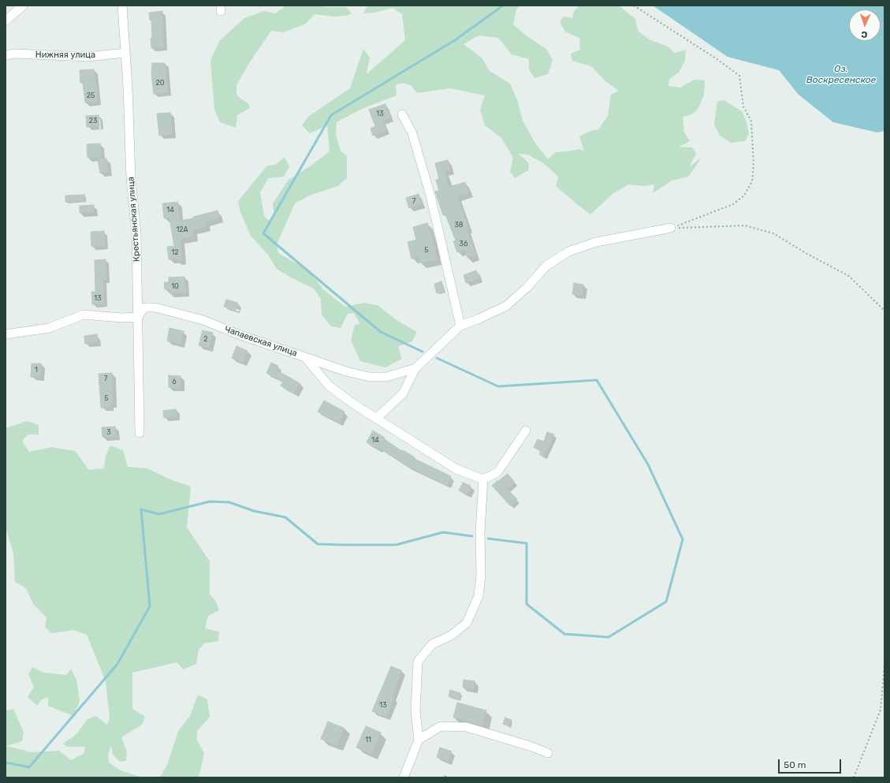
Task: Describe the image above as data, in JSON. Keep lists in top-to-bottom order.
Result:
{
  "streets": {
    "street": ["Нижняя улица", "Крестьянская улица", "Чапаевская улица"]
  },
  "crossings": [
    ["Нижняя улица", "Крестьянская улица"],
    ["Крестьянская улица", "Чапаевская улица"]
  ],
  "water": ["Оз. Воскресенское"],
  "house_numbers": [
    "20",
    "25",
    "13",
    "23",
    "7",
    "14",
    "38",
    "12А",
    "36",
    "5",
    "12",
    "10",
    "13",
    "2",
    "1",
    "7",
    "6",
    "5",
    "3",
    "14",
    "13",
    "11"
  ],
  "scale_bar": "50 m",
  "north": "bottom"
}
